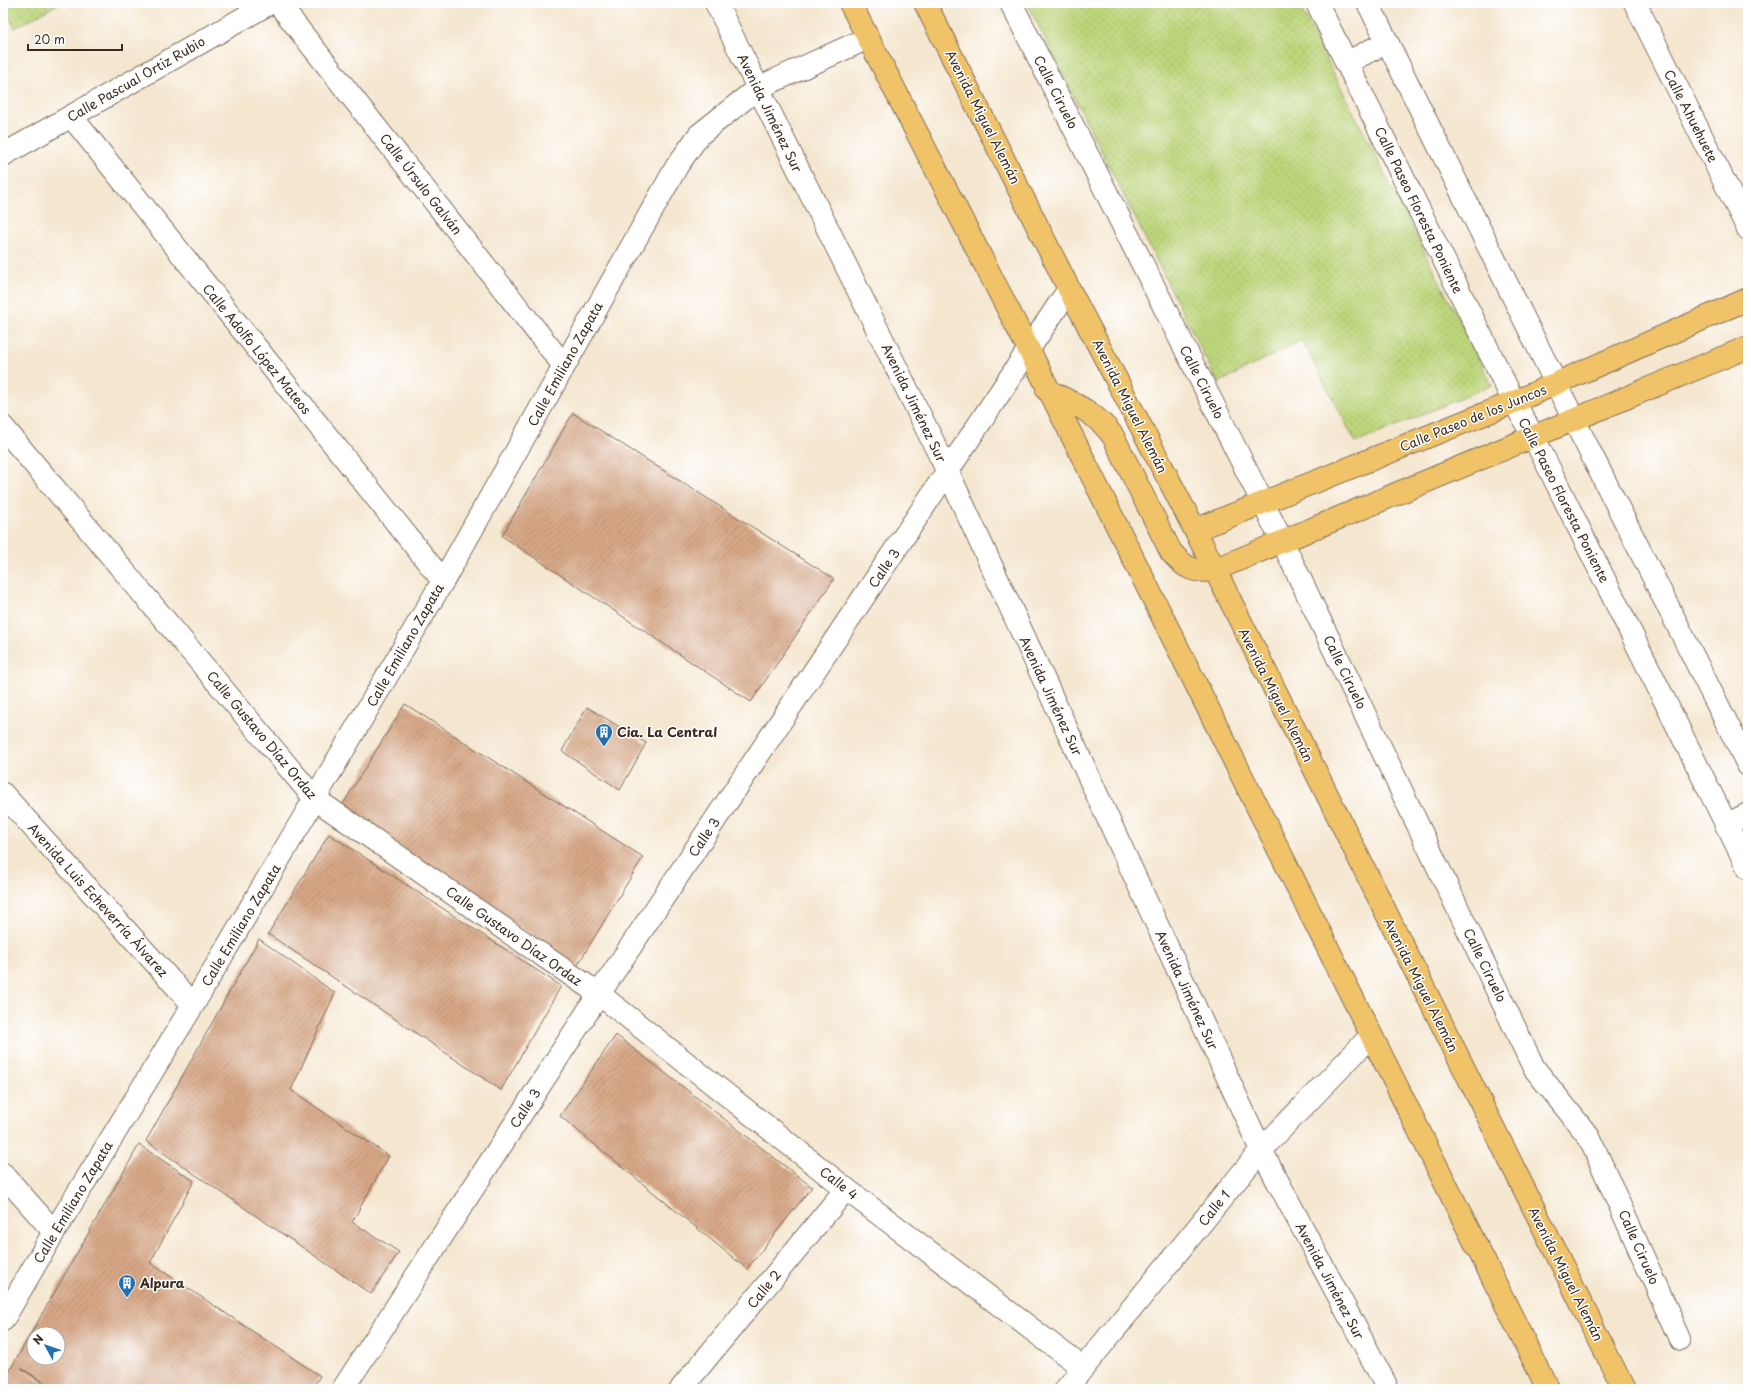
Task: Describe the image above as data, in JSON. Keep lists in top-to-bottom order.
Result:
{
  "streets": {
    "main road": ["Avenida Miguel Alemán", "Calle Paseo de los Juncos"],
    "street": [
      "Calle Pascual Ortiz Rubio",
      "Calle Ciruelo",
      "Avenida Jiménez Sur",
      "Calle Ahuehuete",
      "Calle Úrsulo Galván",
      "Calle Paseo Floresta Poniente",
      "Calle Adolfo López Mateos",
      "Calle Emiliano Zapata",
      "Calle 3",
      "Calle Gustavo Díaz Ordaz",
      "Avenida Luis Echeverría Álvarez",
      "Calle 4",
      "Calle 1",
      "Calle 2"
    ]
  },
  "crossings": [
    ["Calle Pascual Ortiz Rubio", "Calle Adolfo López Mateos"],
    ["Calle Ciruelo", "Calle Paseo de los Juncos"],
    ["Avenida Jiménez Sur", "Calle Emiliano Zapata"],
    ["Avenida Jiménez Sur", "Calle 3"],
    ["Avenida Jiménez Sur", "Calle 1"],
    ["Avenida Miguel Alemán", "Calle Paseo de los Juncos"],
    ["Avenida Miguel Alemán", "Calle 3"],
    ["Calle Úrsulo Galván", "Calle Emiliano Zapata"],
    ["Calle Paseo Floresta Poniente", "Calle Paseo de los Juncos"],
    ["Calle Adolfo López Mateos", "Calle Emiliano Zapata"],
    ["Calle Emiliano Zapata", "Calle Gustavo Díaz Ordaz"],
    ["Calle Emiliano Zapata", "Avenida Luis Echeverría Álvarez"],
    ["Calle 3", "Calle Gustavo Díaz Ordaz"],
    ["Calle 3", "Calle 4"],
    ["Calle Gustavo Díaz Ordaz", "Calle 4"],
    ["Calle 4", "Calle 1"],
    ["Calle 4", "Calle 2"]
  ],
  "places": {
    "building": ["Cia. La Central", "Alpura"]
  },
  "scale_bar": "20 m",
  "north": "top left"
}
